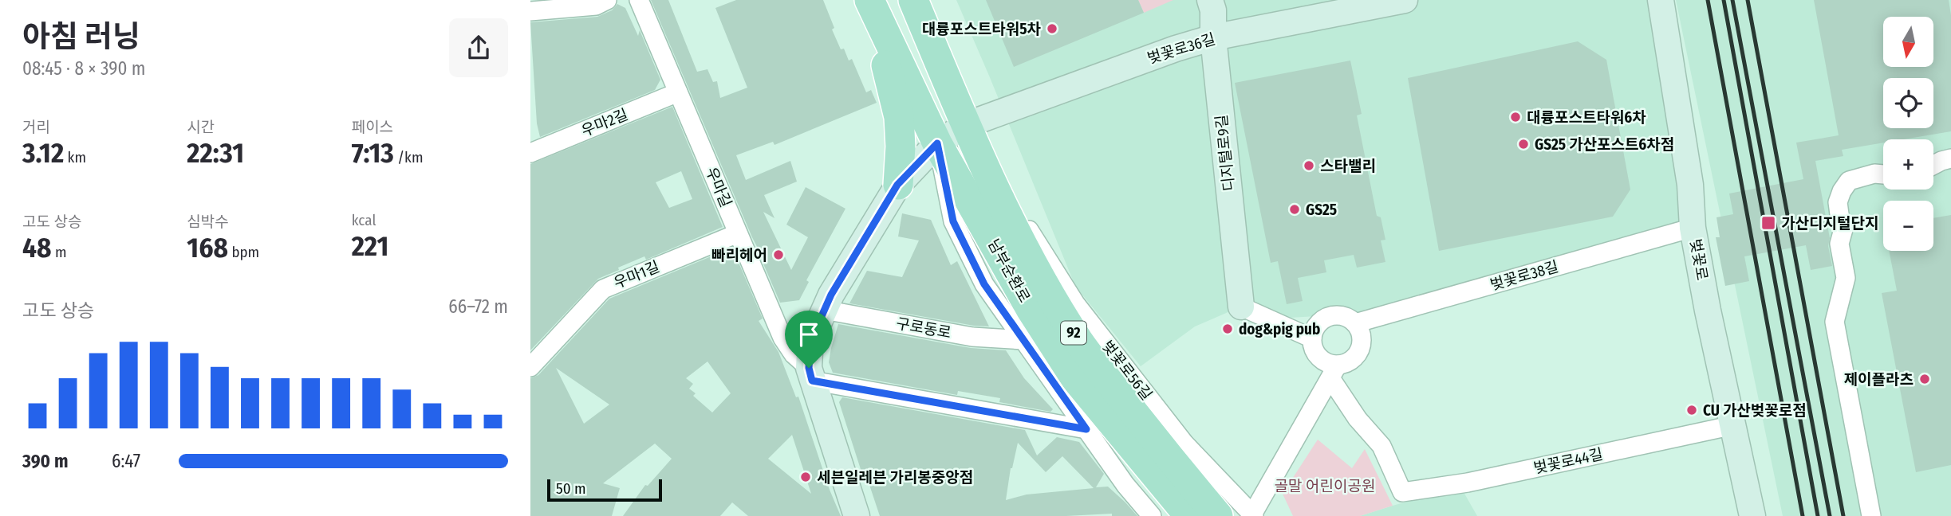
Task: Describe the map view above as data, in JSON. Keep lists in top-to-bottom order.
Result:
{
  "streets": {
    "main road": ["남부순환로", "92"],
    "street": [
      "벚꽃로36길",
      "우마2길",
      "디지털로9길",
      "우마길",
      "벚꽃로",
      "우마1길",
      "벚꽃로38길",
      "구로동로",
      "벚꽃로56길",
      "벚꽃로44길"
    ]
  },
  "crossings": [
    ["벚꽃로36길", "디지털로9길"],
    ["벚꽃로36길", "남부순환로"],
    ["벚꽃로36길", "벚꽃로56길"],
    ["우마2길", "우마길"],
    ["우마길", "우마1길"],
    ["벚꽃로", "벚꽃로38길"],
    ["벚꽃로", "벚꽃로44길"],
    ["남부순환로", "벚꽃로56길"],
    ["벚꽃로38길", "벚꽃로44길"]
  ],
  "parks": ["골말 어린이공원"],
  "places": {
    "other": [
      "대륭포스트타워5차",
      "대륭포스트타워6차",
      "GS25 가산포스트6차점",
      "스타밸리",
      "GS25",
      "빠리헤어",
      "dog&pig pub",
      "제이플라츠",
      "CU 가산벚꽃로점",
      "세븐일레븐 가리봉중앙점"
    ],
    "transit": ["가산디지털단지"]
  },
  "scale_bar": "50 m",
  "north": "bottom",
  "page": {
    "heading": ["아침 러닝", "08:45 · 8 × 390 m"],
    "map_buttons": ["+", "−"],
    "stats": [
      ["거리", "3.12 km"],
      ["시간", "22:31"],
      ["페이스", "7:13 /km"],
      ["고도 상승", "48 m"],
      ["심박수", "168 bpm"],
      ["kcal", "221"]
    ],
    "chart": ["고도 상승", "66–72 m"],
    "list": [
      {
        "name": "390 m",
        "note": "6:47"
      }
    ],
    "scale": "50 m"
  }
}
